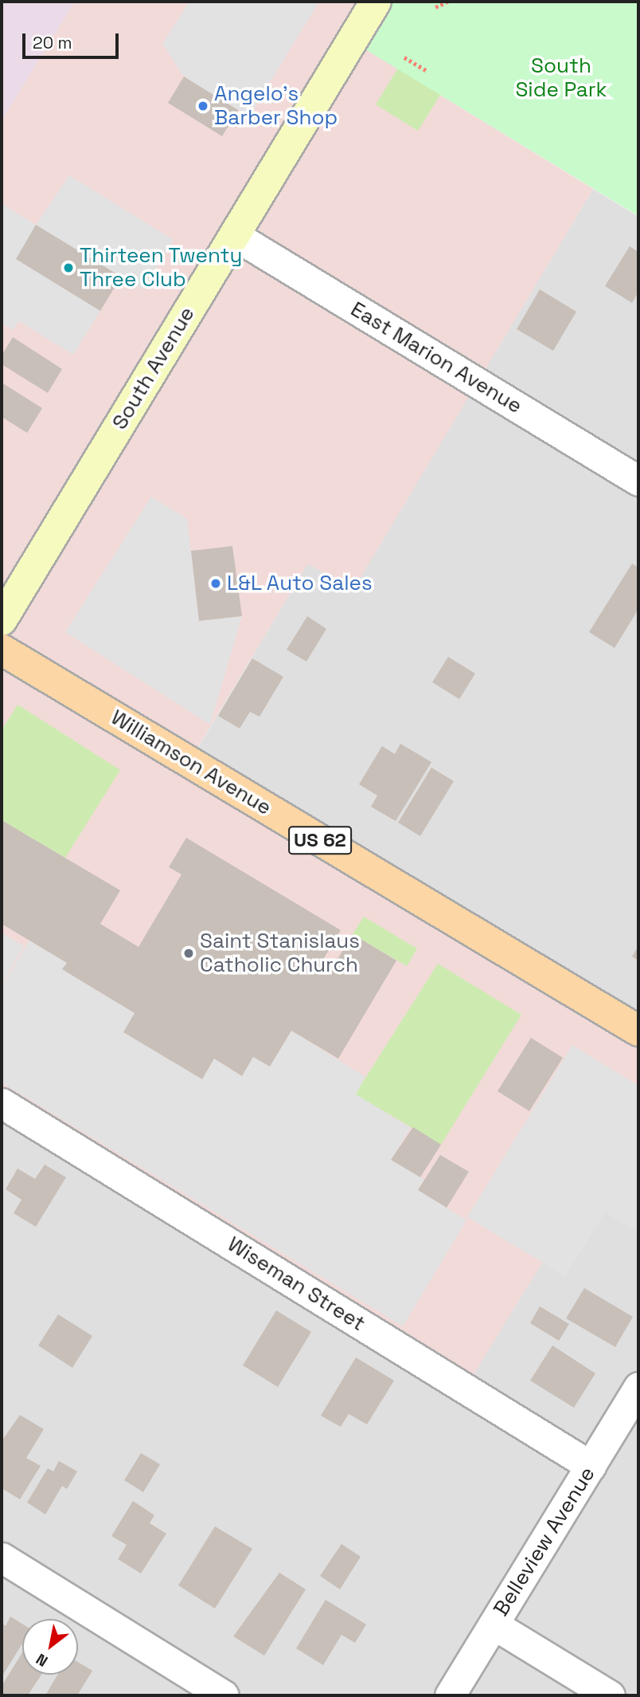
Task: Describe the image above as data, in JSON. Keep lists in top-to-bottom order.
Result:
{
  "streets": {
    "main road": ["South Avenue", "Williamson Avenue", "US 62"],
    "street": ["East Marion Avenue", "Wiseman Street", "Belleview Avenue"]
  },
  "crossings": [
    ["East Marion Avenue", "South Avenue"],
    ["Wiseman Street", "Belleview Avenue"]
  ],
  "parks": ["South Side Park"],
  "places": [
    "Angelo's Barber Shop",
    "Thirteen Twenty Three Club",
    "L&L Auto Sales",
    "Saint Stanislaus Catholic Church"
  ],
  "scale_bar": "20 m",
  "north": "bottom left"
}
